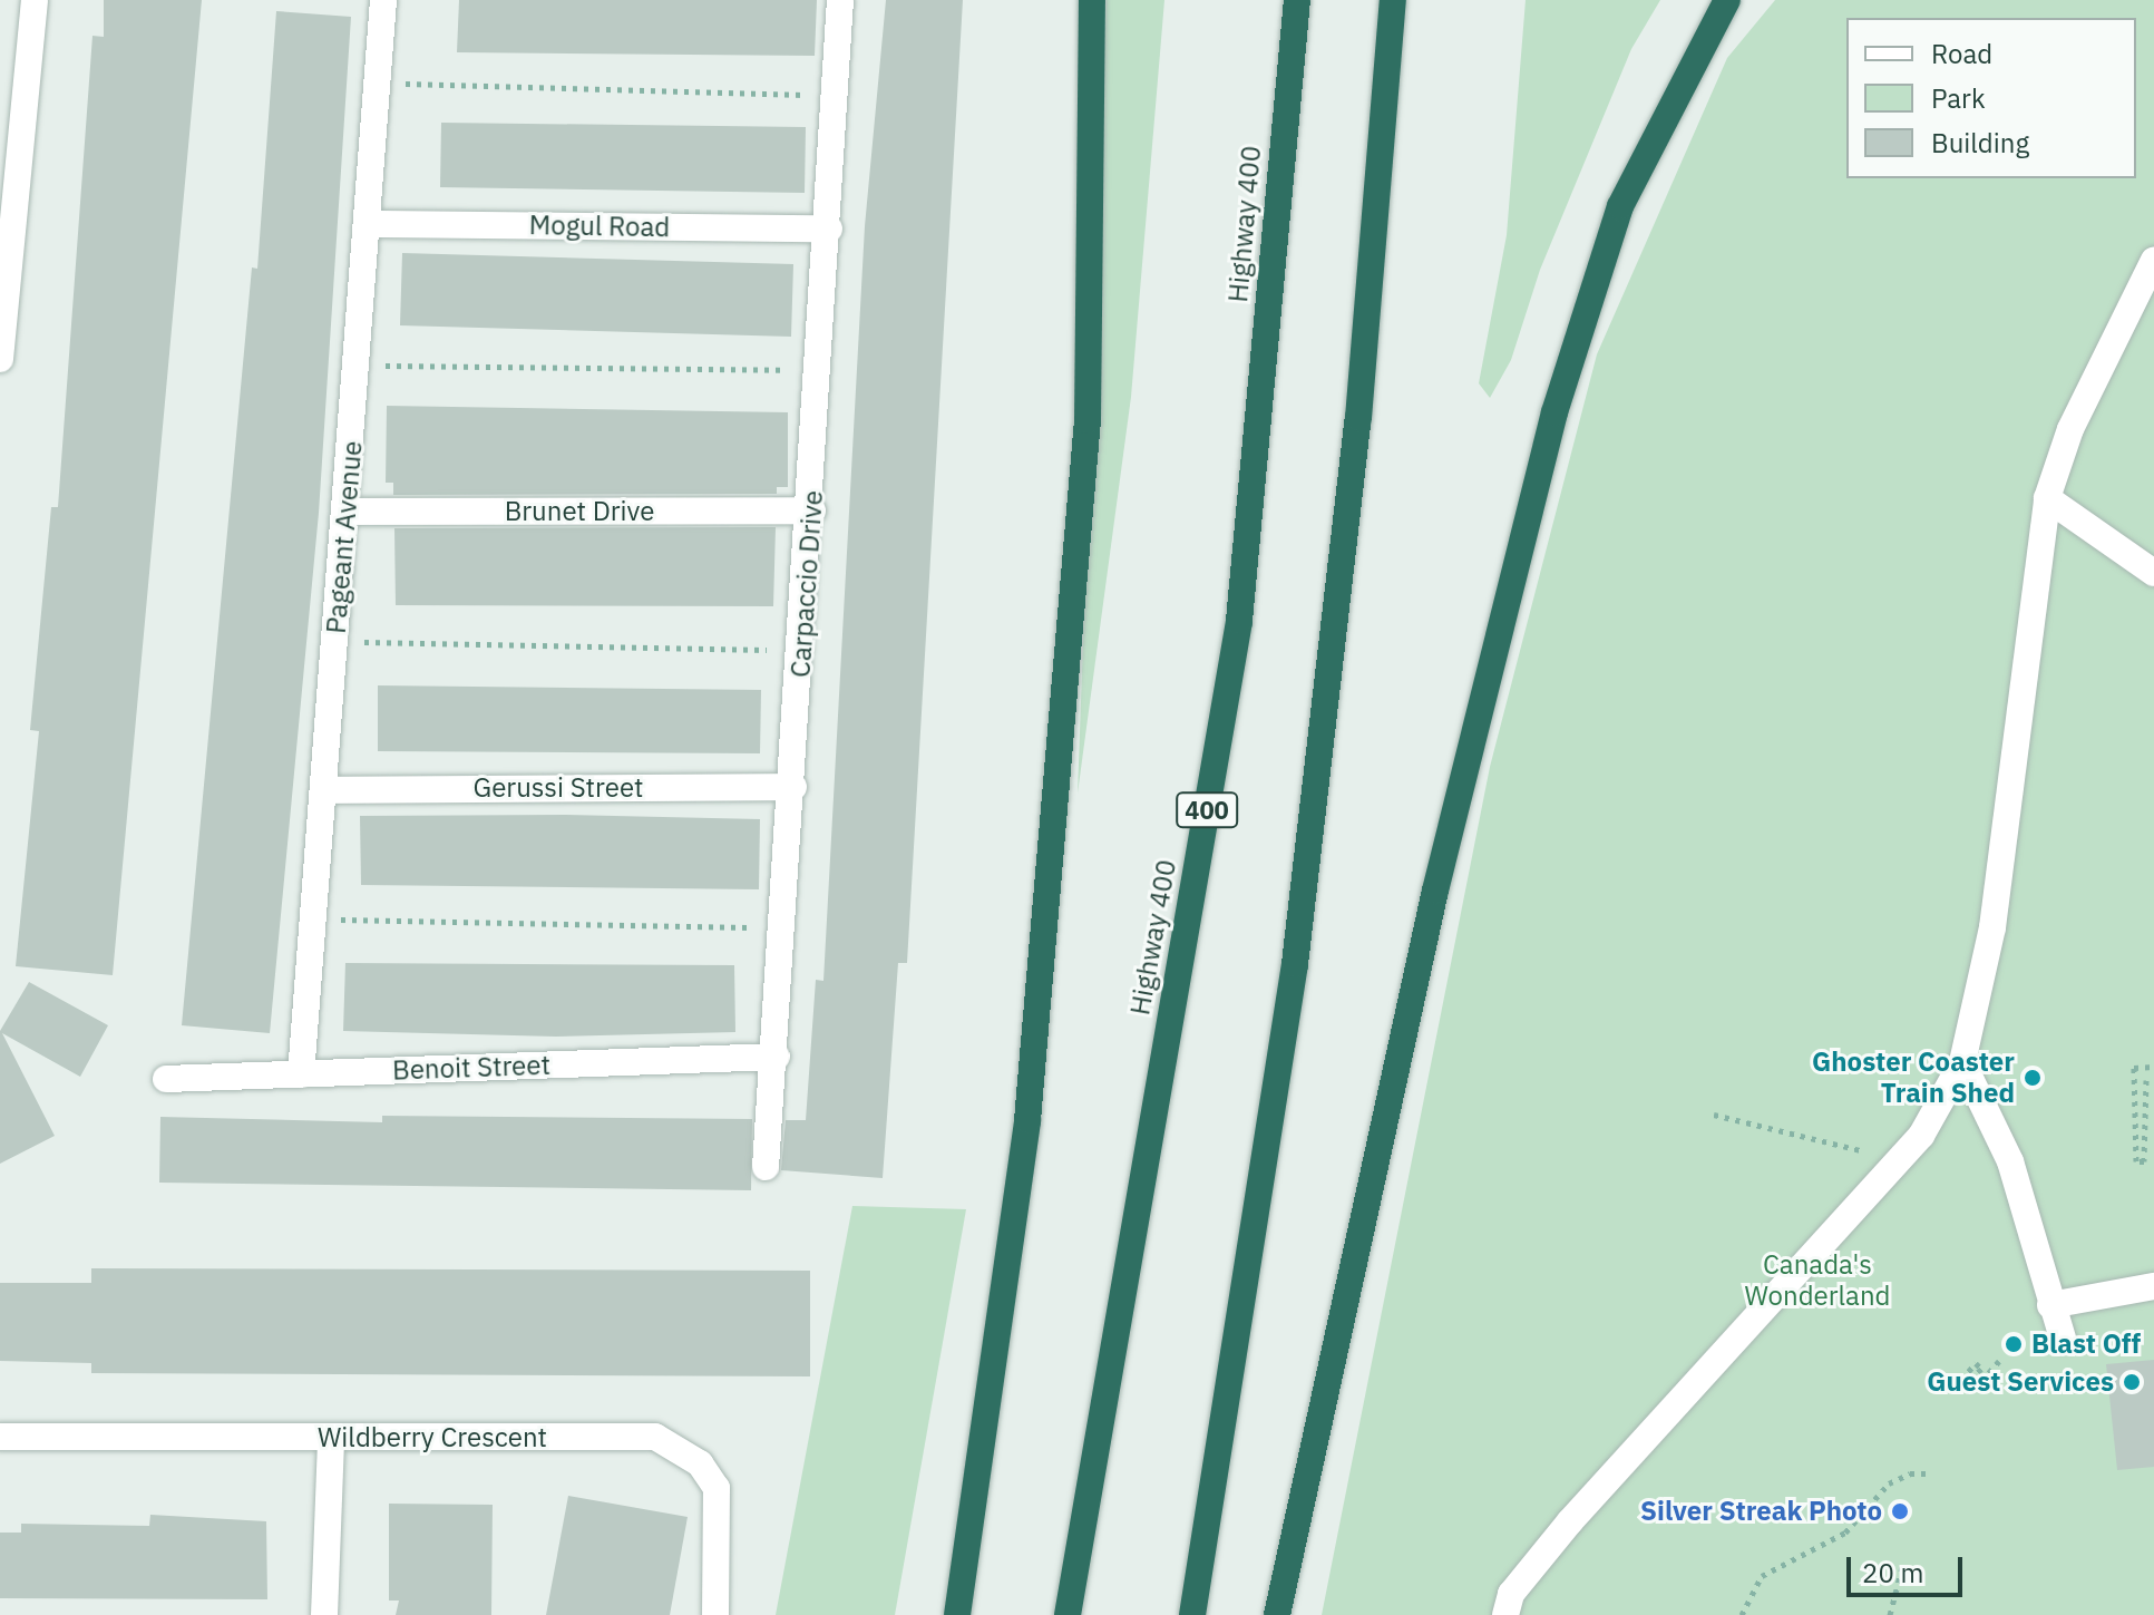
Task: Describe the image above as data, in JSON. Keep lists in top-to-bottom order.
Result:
{
  "streets": {
    "highway": ["Highway 400", "400"],
    "street": [
      "Mogul Road",
      "Brunet Drive",
      "Pageant Avenue",
      "Carpaccio Drive",
      "Gerussi Street",
      "Benoit Street",
      "Wildberry Crescent"
    ]
  },
  "crossings": [
    ["Mogul Road", "Pageant Avenue"],
    ["Mogul Road", "Carpaccio Drive"],
    ["Brunet Drive", "Pageant Avenue"],
    ["Brunet Drive", "Carpaccio Drive"],
    ["Pageant Avenue", "Gerussi Street"],
    ["Pageant Avenue", "Benoit Street"],
    ["Carpaccio Drive", "Gerussi Street"],
    ["Carpaccio Drive", "Benoit Street"]
  ],
  "parks": ["Canada's Wonderland"],
  "places": [
    "Ghoster Coaster Train Shed",
    "Blast Off",
    "Guest Services",
    "Silver Streak Photo"
  ],
  "legend": ["Road", "Park", "Building"],
  "scale_bar": "20 m"
}
